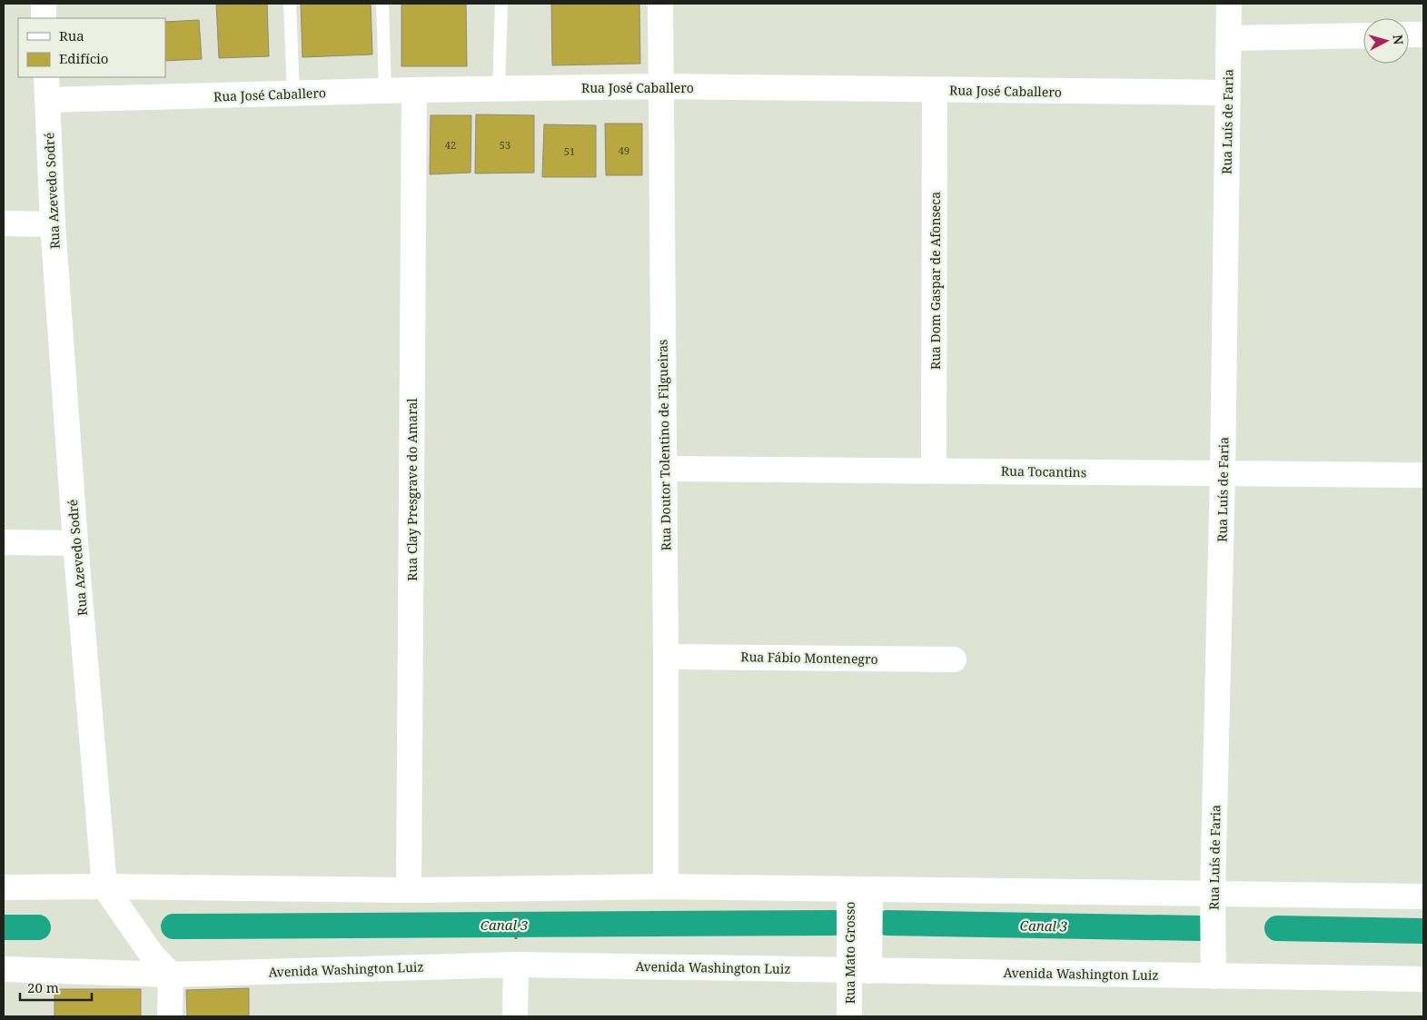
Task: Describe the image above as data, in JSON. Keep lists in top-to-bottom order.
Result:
{
  "streets": {
    "street": [
      "Rua José Caballero",
      "Rua Luís de Faria",
      "Rua Azevedo Sodré",
      "Rua Dom Gaspar de Afonseca",
      "Rua Doutor Tolentino de Filgueiras",
      "Rua Tocantins",
      "Rua Clay Presgrave do Amaral",
      "Rua Fábio Montenegro",
      "Rua Mato Grosso",
      "Avenida Washington Luiz"
    ]
  },
  "crossings": [
    ["Rua José Caballero", "Rua Luís de Faria"],
    ["Rua José Caballero", "Rua Azevedo Sodré"],
    ["Rua José Caballero", "Rua Dom Gaspar de Afonseca"],
    ["Rua José Caballero", "Rua Doutor Tolentino de Filgueiras"],
    ["Rua José Caballero", "Rua Clay Presgrave do Amaral"],
    ["Rua Luís de Faria", "Rua Tocantins"],
    ["Rua Luís de Faria", "Avenida Washington Luiz"],
    ["Rua Azevedo Sodré", "Avenida Washington Luiz"],
    ["Rua Dom Gaspar de Afonseca", "Rua Tocantins"],
    ["Rua Doutor Tolentino de Filgueiras", "Rua Tocantins"],
    ["Rua Doutor Tolentino de Filgueiras", "Rua Fábio Montenegro"],
    ["Rua Mato Grosso", "Avenida Washington Luiz"]
  ],
  "water": ["Canal 3"],
  "house_numbers": [
    "42",
    "53",
    "49",
    "51"
  ],
  "legend": ["Rua", "Edifício"],
  "scale_bar": "20 m",
  "north": "right"
}
